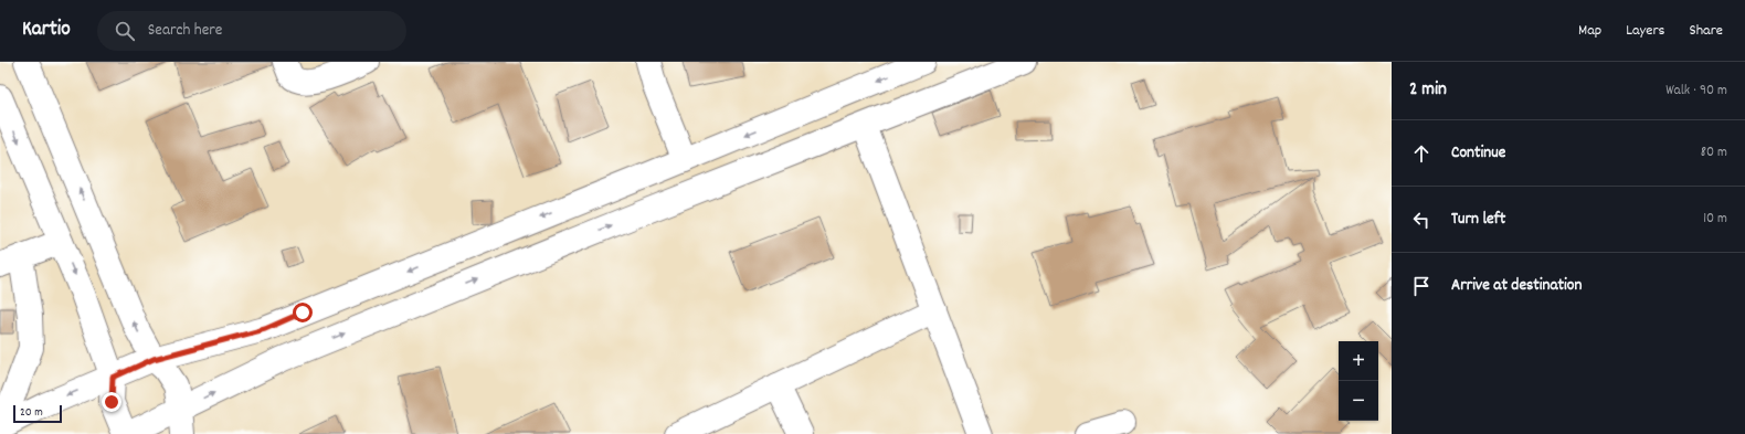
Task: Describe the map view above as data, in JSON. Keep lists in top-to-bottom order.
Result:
{
  "scale_bar": "20 m",
  "page": {
    "header": "Kartio",
    "search": "Search here",
    "nav": ["Map", "Layers", "Share"],
    "heading": ["2 min", "Walk · 90 m"],
    "list": [
      ["Continue", "80 m"],
      ["Turn left", "10 m"],
      "Arrive at destination"
    ],
    "map_buttons": ["+", "−"],
    "scale": "20 m"
  }
}
